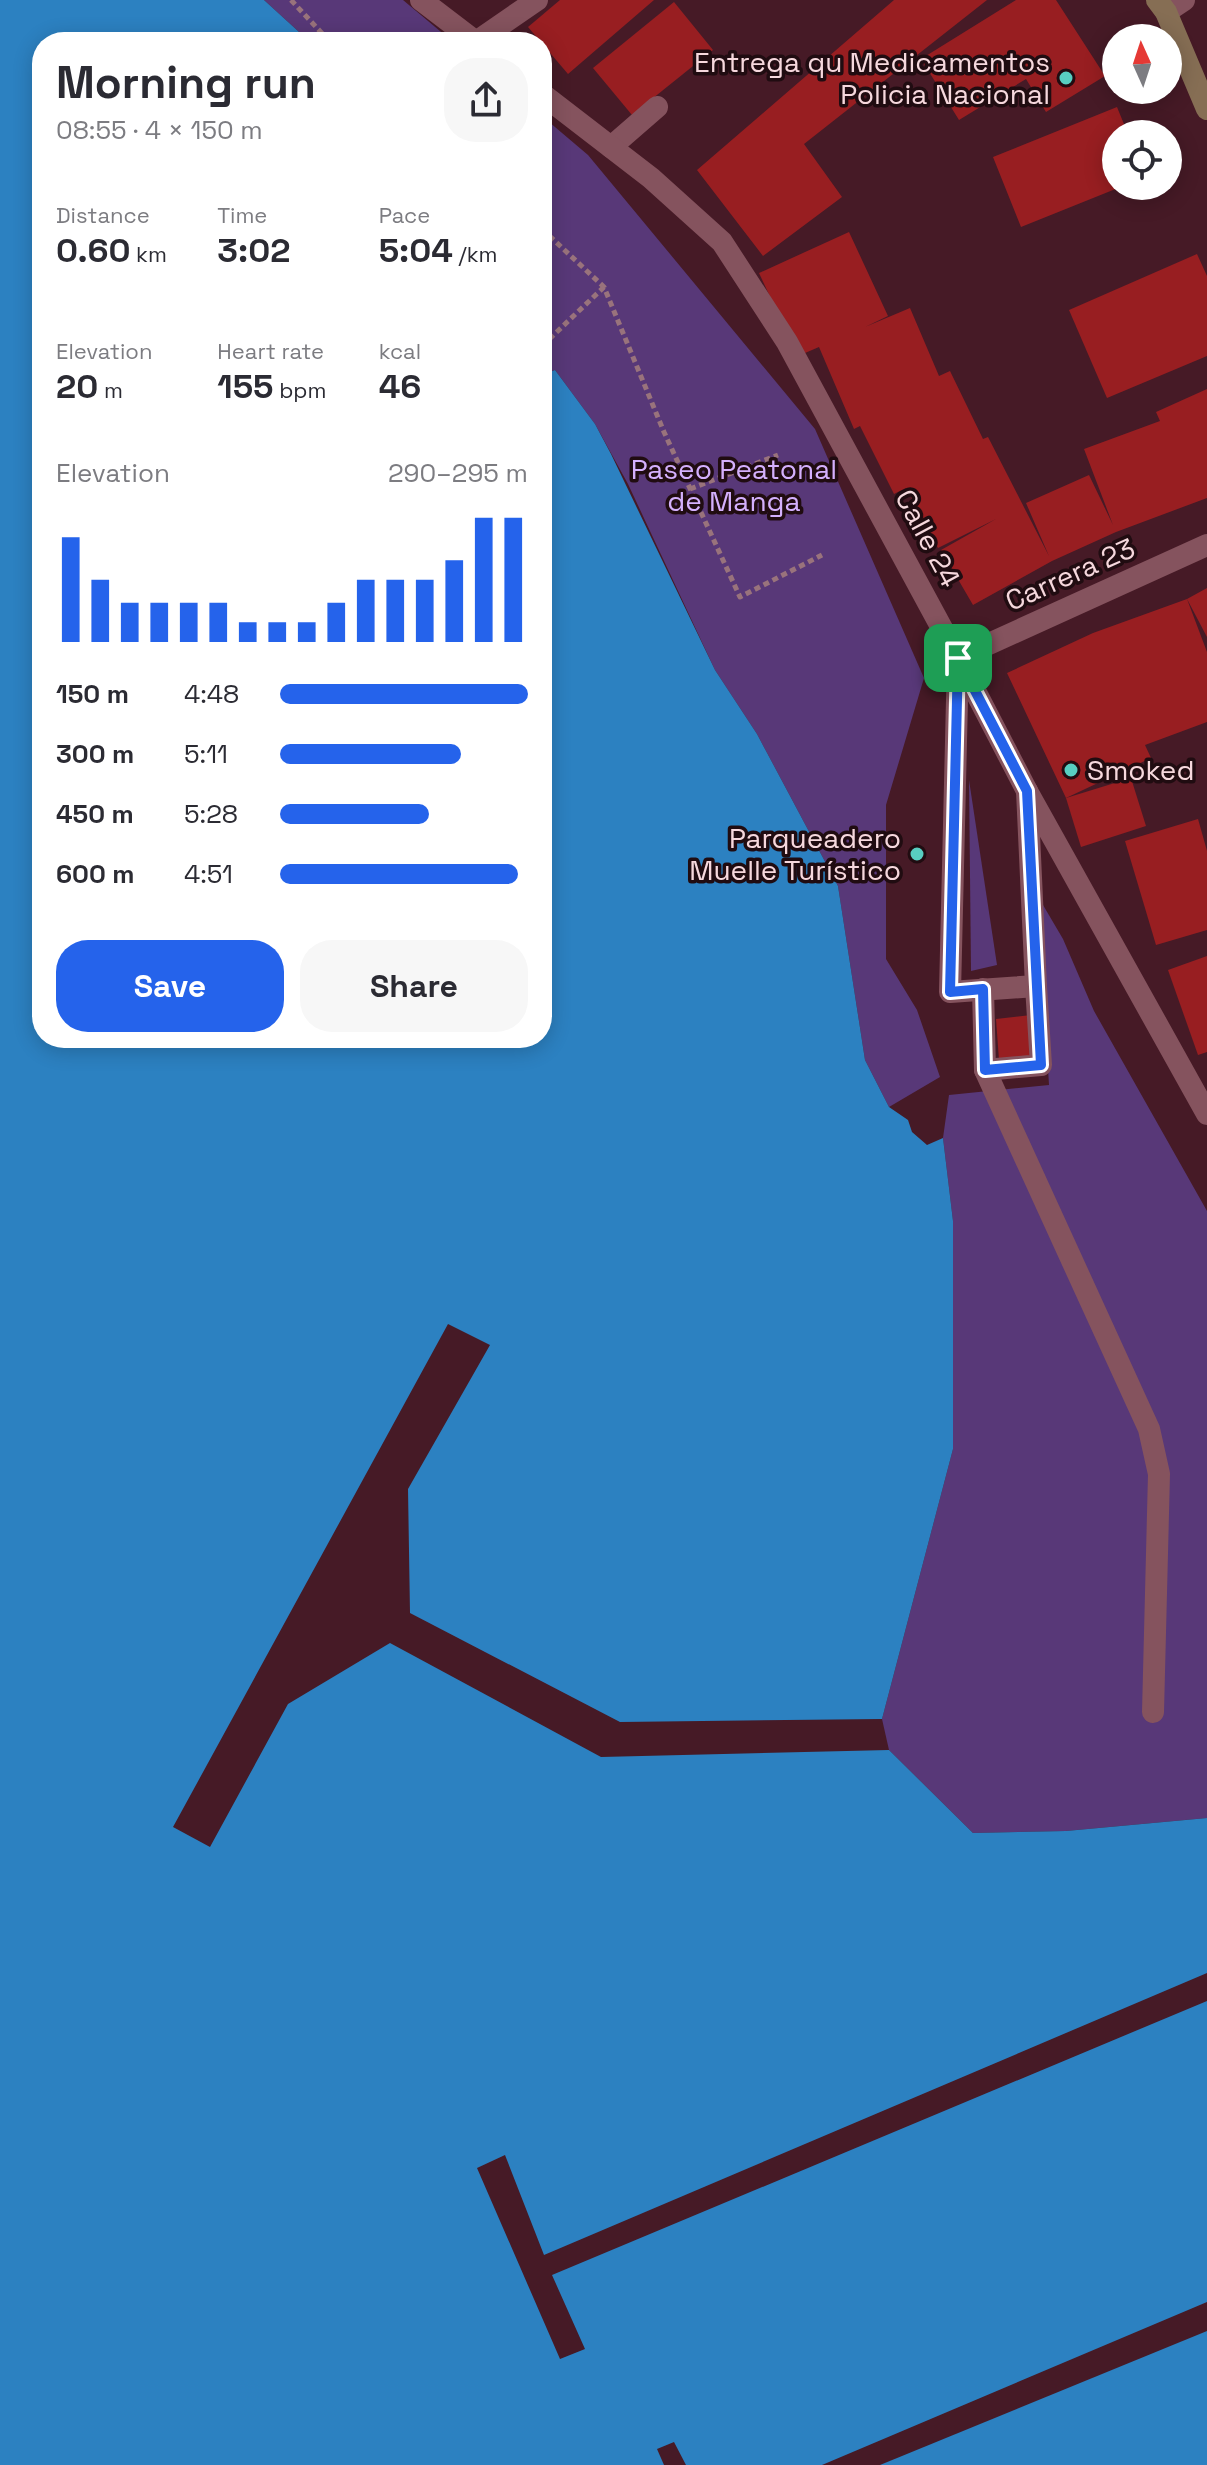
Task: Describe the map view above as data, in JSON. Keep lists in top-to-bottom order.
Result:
{
  "streets": {
    "street": ["Calle 24", "Carrera 23"]
  },
  "crossings": [
    ["Calle 24", "Carrera 23"]
  ],
  "parks": ["Paseo Peatonal de Manga"],
  "places": ["Entrega qu Medicamentos Policia Nacional", "Smoked", "Parqueadero Muelle Turístico"],
  "north": "top",
  "page": {
    "heading": ["Morning run", "08:55 · 4 × 150 m"],
    "stats": [
      ["Distance", "0.60 km"],
      ["Time", "3:02"],
      ["Pace", "5:04 /km"],
      ["Elevation", "20 m"],
      ["Heart rate", "155 bpm"],
      ["kcal", "46"]
    ],
    "chart": ["Elevation", "290–295 m"],
    "list": [
      {
        "name": "150 m",
        "note": "4:48"
      },
      {
        "name": "300 m",
        "note": "5:11"
      },
      {
        "name": "450 m",
        "note": "5:28"
      },
      {
        "name": "600 m",
        "note": "4:51"
      }
    ],
    "buttons": ["Save", "Share"]
  }
}
